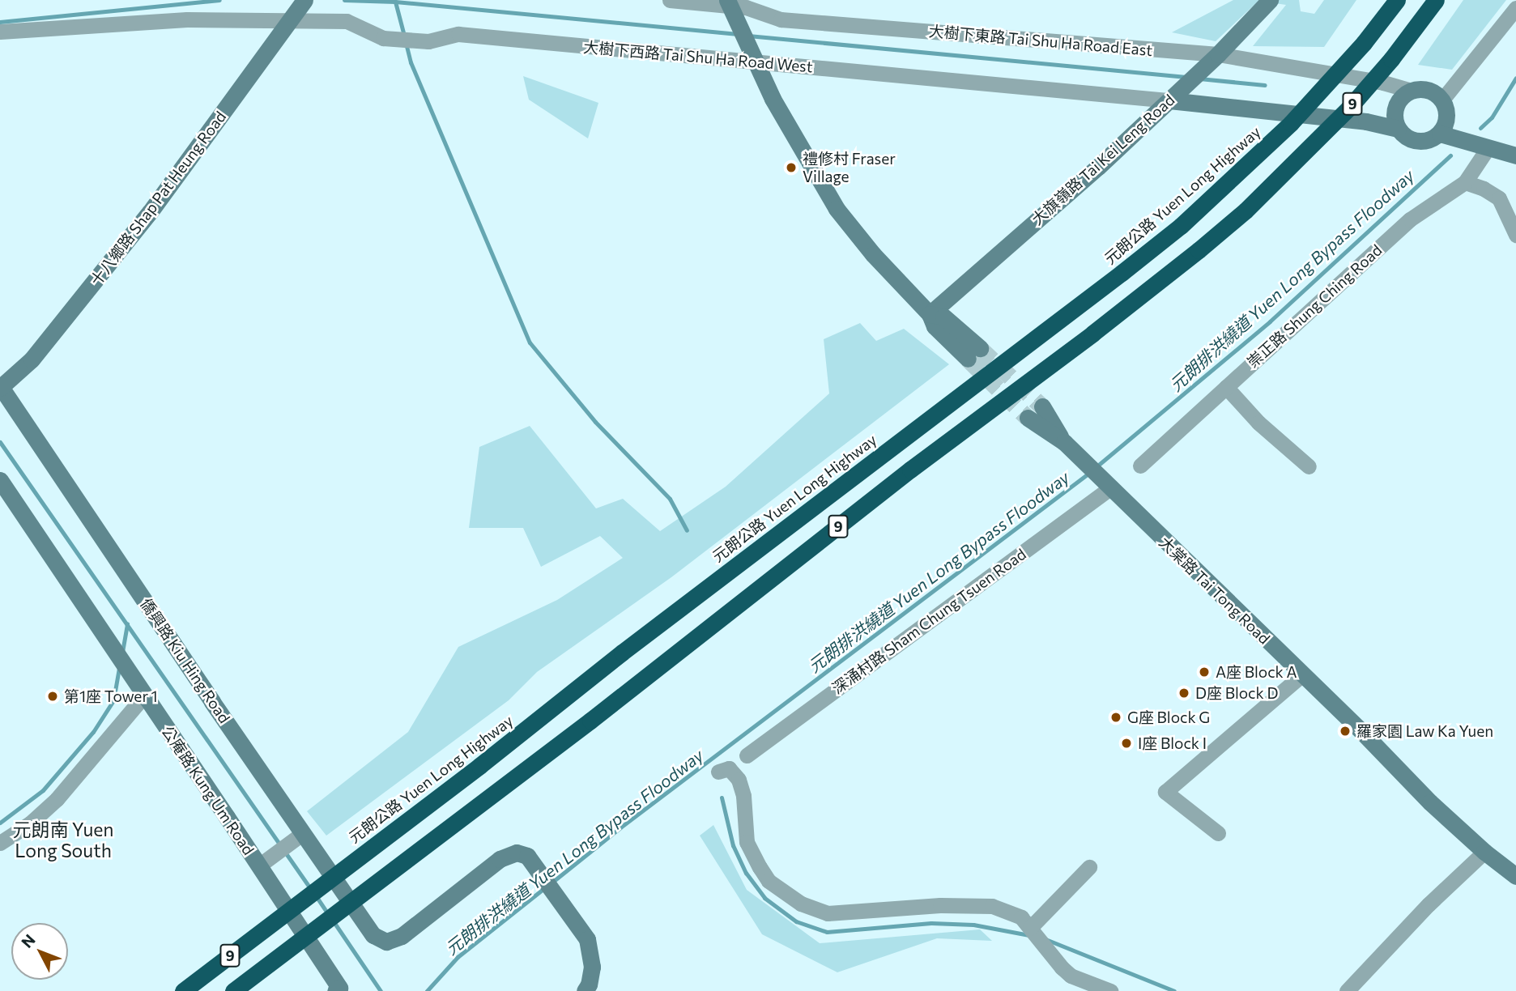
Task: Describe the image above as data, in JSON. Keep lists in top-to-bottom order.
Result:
{
  "streets": {
    "highway": ["9", "元朗公路 Yuen Long Highway"],
    "street": [
      "大樹下東路 Tai Shu Ha Road East",
      "大樹下西路 Tai Shu Ha Road West",
      "大旗嶺路 Tai Kei Leng Road",
      "十八鄉路 Shap Pat Heung Road",
      "崇正路 Shung Ching Road",
      "大棠路 Tai Tong Road",
      "深涌村路 Sham Chung Tsuen Road",
      "僑興路 Kiu Hing Road",
      "公庵路 Kung Um Road"
    ]
  },
  "crossings": [
    ["大樹下東路 Tai Shu Ha Road East", "大樹下西路 Tai Shu Ha Road West"],
    ["大樹下東路 Tai Shu Ha Road East", "大旗嶺路 Tai Kei Leng Road"],
    ["大樹下西路 Tai Shu Ha Road West", "大旗嶺路 Tai Kei Leng Road"],
    ["大樹下西路 Tai Shu Ha Road West", "十八鄉路 Shap Pat Heung Road"],
    ["十八鄉路 Shap Pat Heung Road", "僑興路 Kiu Hing Road"],
    ["大棠路 Tai Tong Road", "深涌村路 Sham Chung Tsuen Road"]
  ],
  "districts": ["元朗南 Yuen Long South"],
  "water": ["元朗排洪繞道 Yuen Long Bypass Floodway"],
  "places": [
    "禮修村 Fraser Village",
    "A座 Block A",
    "D座 Block D",
    "第1座 Tower 1",
    "G座 Block G",
    "羅家園 Law Ka Yuen",
    "I座 Block I"
  ],
  "north": "top left"
}
